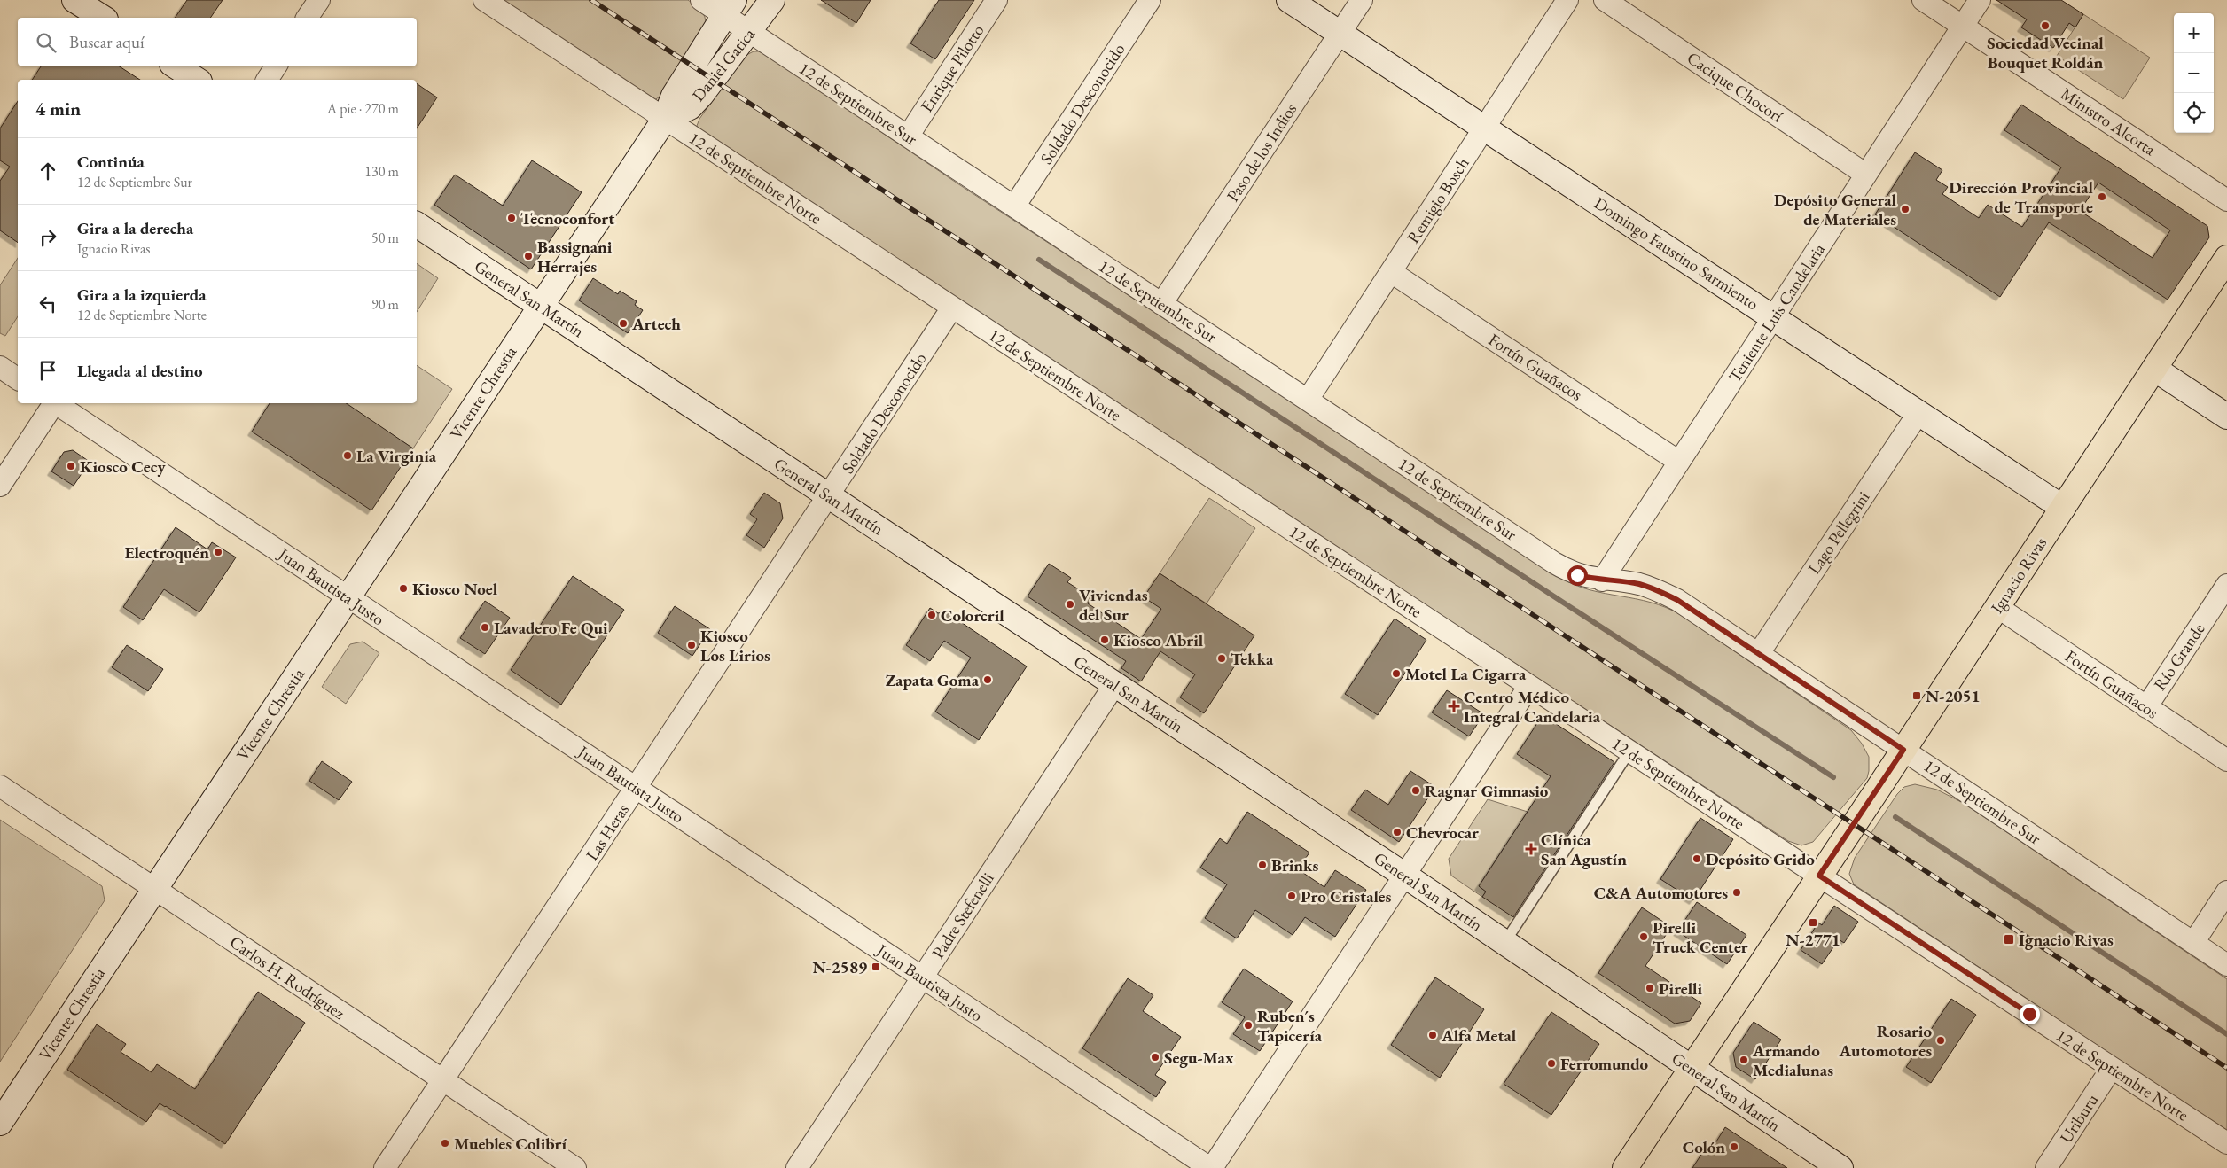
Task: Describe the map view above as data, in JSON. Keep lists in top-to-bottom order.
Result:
{
  "streets": {
    "main road": [
      "Daniel Gatica",
      "Domingo Faustino Sarmiento",
      "General San Martín",
      "Vicente Chrestia",
      "Ignacio Rivas"
    ],
    "street": [
      "Enrique Pilotto",
      "Cacique Chocorí",
      "12 de Septiembre Sur",
      "Soldado Desconocido",
      "Ministro Alcorta",
      "Paso de los Indios",
      "12 de Septiembre Norte",
      "Remigio Bosch",
      "Teniente Luis Candelaria",
      "Fortín Guañacos",
      "Lago Pellegrini",
      "Juan Bautista Justo",
      "Río Grande",
      "Las Heras",
      "Padre Stefenelli",
      "Carlos H. Rodríguez",
      "Uriburu"
    ]
  },
  "crossings": [
    ["Daniel Gatica", "12 de Septiembre Sur"],
    ["Daniel Gatica", "12 de Septiembre Norte"],
    ["Daniel Gatica", "General San Martín"],
    ["Daniel Gatica", "Vicente Chrestia"],
    ["Enrique Pilotto", "12 de Septiembre Sur"],
    ["Cacique Chocorí", "Teniente Luis Candelaria"],
    ["12 de Septiembre Sur", "Soldado Desconocido"],
    ["12 de Septiembre Sur", "Paso de los Indios"],
    ["12 de Septiembre Sur", "Remigio Bosch"],
    ["12 de Septiembre Sur", "Teniente Luis Candelaria"],
    ["12 de Septiembre Sur", "Lago Pellegrini"],
    ["12 de Septiembre Sur", "Ignacio Rivas"],
    ["Soldado Desconocido", "12 de Septiembre Norte"],
    ["Soldado Desconocido", "General San Martín"],
    ["Soldado Desconocido", "Las Heras"],
    ["Ministro Alcorta", "Teniente Luis Candelaria"],
    ["Paso de los Indios", "Domingo Faustino Sarmiento"],
    ["12 de Septiembre Norte", "Ignacio Rivas"],
    ["12 de Septiembre Norte", "Uriburu"],
    ["Remigio Bosch", "Domingo Faustino Sarmiento"],
    ["Remigio Bosch", "Fortín Guañacos"],
    ["Domingo Faustino Sarmiento", "Teniente Luis Candelaria"],
    ["Domingo Faustino Sarmiento", "Lago Pellegrini"],
    ["Domingo Faustino Sarmiento", "Ignacio Rivas"],
    ["General San Martín", "Vicente Chrestia"],
    ["General San Martín", "Ignacio Rivas"],
    ["General San Martín", "Las Heras"],
    ["General San Martín", "Padre Stefenelli"],
    ["Teniente Luis Candelaria", "Fortín Guañacos"],
    ["Fortín Guañacos", "Ignacio Rivas"],
    ["Fortín Guañacos", "Río Grande"],
    ["Vicente Chrestia", "Juan Bautista Justo"],
    ["Vicente Chrestia", "Carlos H. Rodríguez"],
    ["Juan Bautista Justo", "Las Heras"],
    ["Juan Bautista Justo", "Padre Stefenelli"],
    ["Las Heras", "Carlos H. Rodríguez"]
  ],
  "places": {
    "other": [
      "Sociedad Vecinal Bouquet Roldán",
      "Dirección Provincial de Transporte",
      "Depósito General de Materiales",
      "Tecnoconfort",
      "Bassignani Herrajes",
      "Artech",
      "La Virginia",
      "Kiosco Cecy",
      "Electroquén",
      "Kiosco Noel",
      "Viviendas del Sur",
      "Colorcril",
      "Lavadero Fe Qui",
      "Kiosco Abril",
      "Kiosco Los Lirios",
      "Tekka",
      "Motel La Cigarra",
      "Zapata Goma",
      "Ragnar Gimnasio",
      "Chevrocar",
      "Depósito Grido",
      "Brinks",
      "C&A Automotores",
      "Pro Cristales",
      "Pirelli Truck Center",
      "Pirelli",
      "Ruben´s Tapicería",
      "Alfa Metal",
      "Rosario Automotores",
      "Segu-Max",
      "Armando Medialunas",
      "Ferromundo",
      "Muebles Colibrí",
      "Colón"
    ],
    "transit": [
      "N-2051",
      "N-2771",
      "Ignacio Rivas",
      "N-2589"
    ],
    "health": ["Centro Médico Integral Candelaria", "Clínica San Agustín"]
  },
  "page": {
    "map_buttons": ["+", "−"],
    "search": "Buscar aquí",
    "heading": ["4 min", "A pie · 270 m"],
    "list": [
      ["Continúa", "12 de Septiembre Sur", "130 m"],
      ["Gira a la derecha", "Ignacio Rivas", "50 m"],
      ["Gira a la izquierda", "12 de Septiembre Norte", "90 m"],
      "Llegada al destino"
    ]
  }
}
